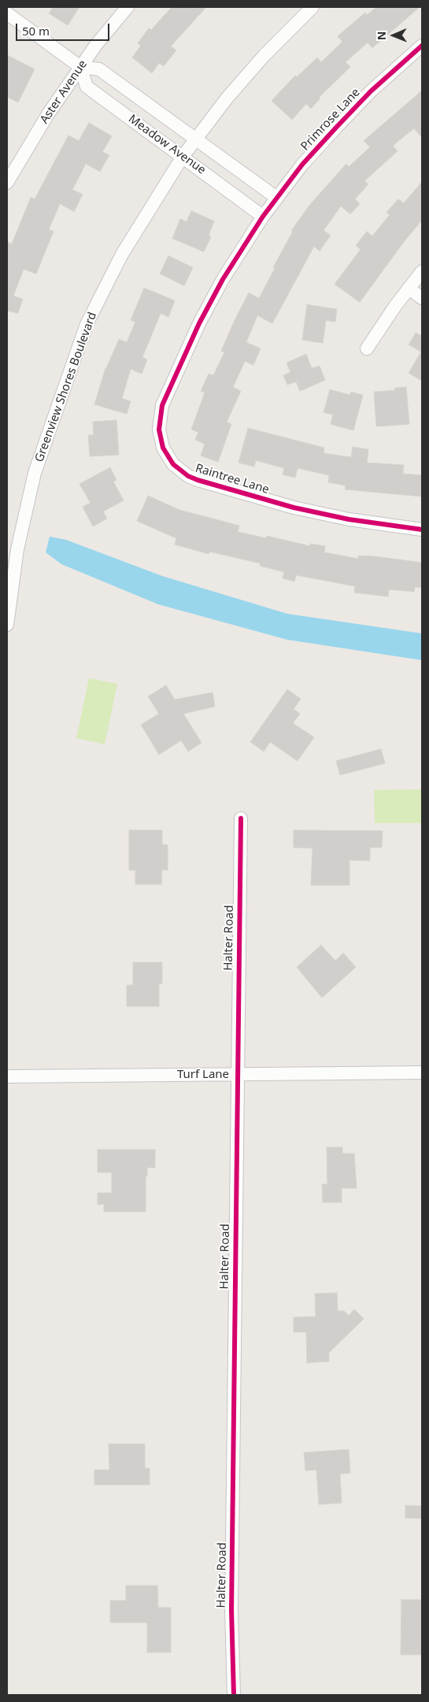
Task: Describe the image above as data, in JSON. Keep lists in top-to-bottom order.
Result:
{
  "streets": {
    "street": [
      "Aster Avenue",
      "Primrose Lane",
      "Meadow Avenue",
      "Greenview Shores Boulevard",
      "Raintree Lane",
      "Halter Road",
      "Turf Lane"
    ]
  },
  "crossings": [
    ["Aster Avenue", "Meadow Avenue"],
    ["Primrose Lane", "Meadow Avenue"],
    ["Primrose Lane", "Raintree Lane"],
    ["Meadow Avenue", "Greenview Shores Boulevard"],
    ["Meadow Avenue", "Raintree Lane"],
    ["Halter Road", "Turf Lane"]
  ],
  "scale_bar": "50 m",
  "north": "left"
}
